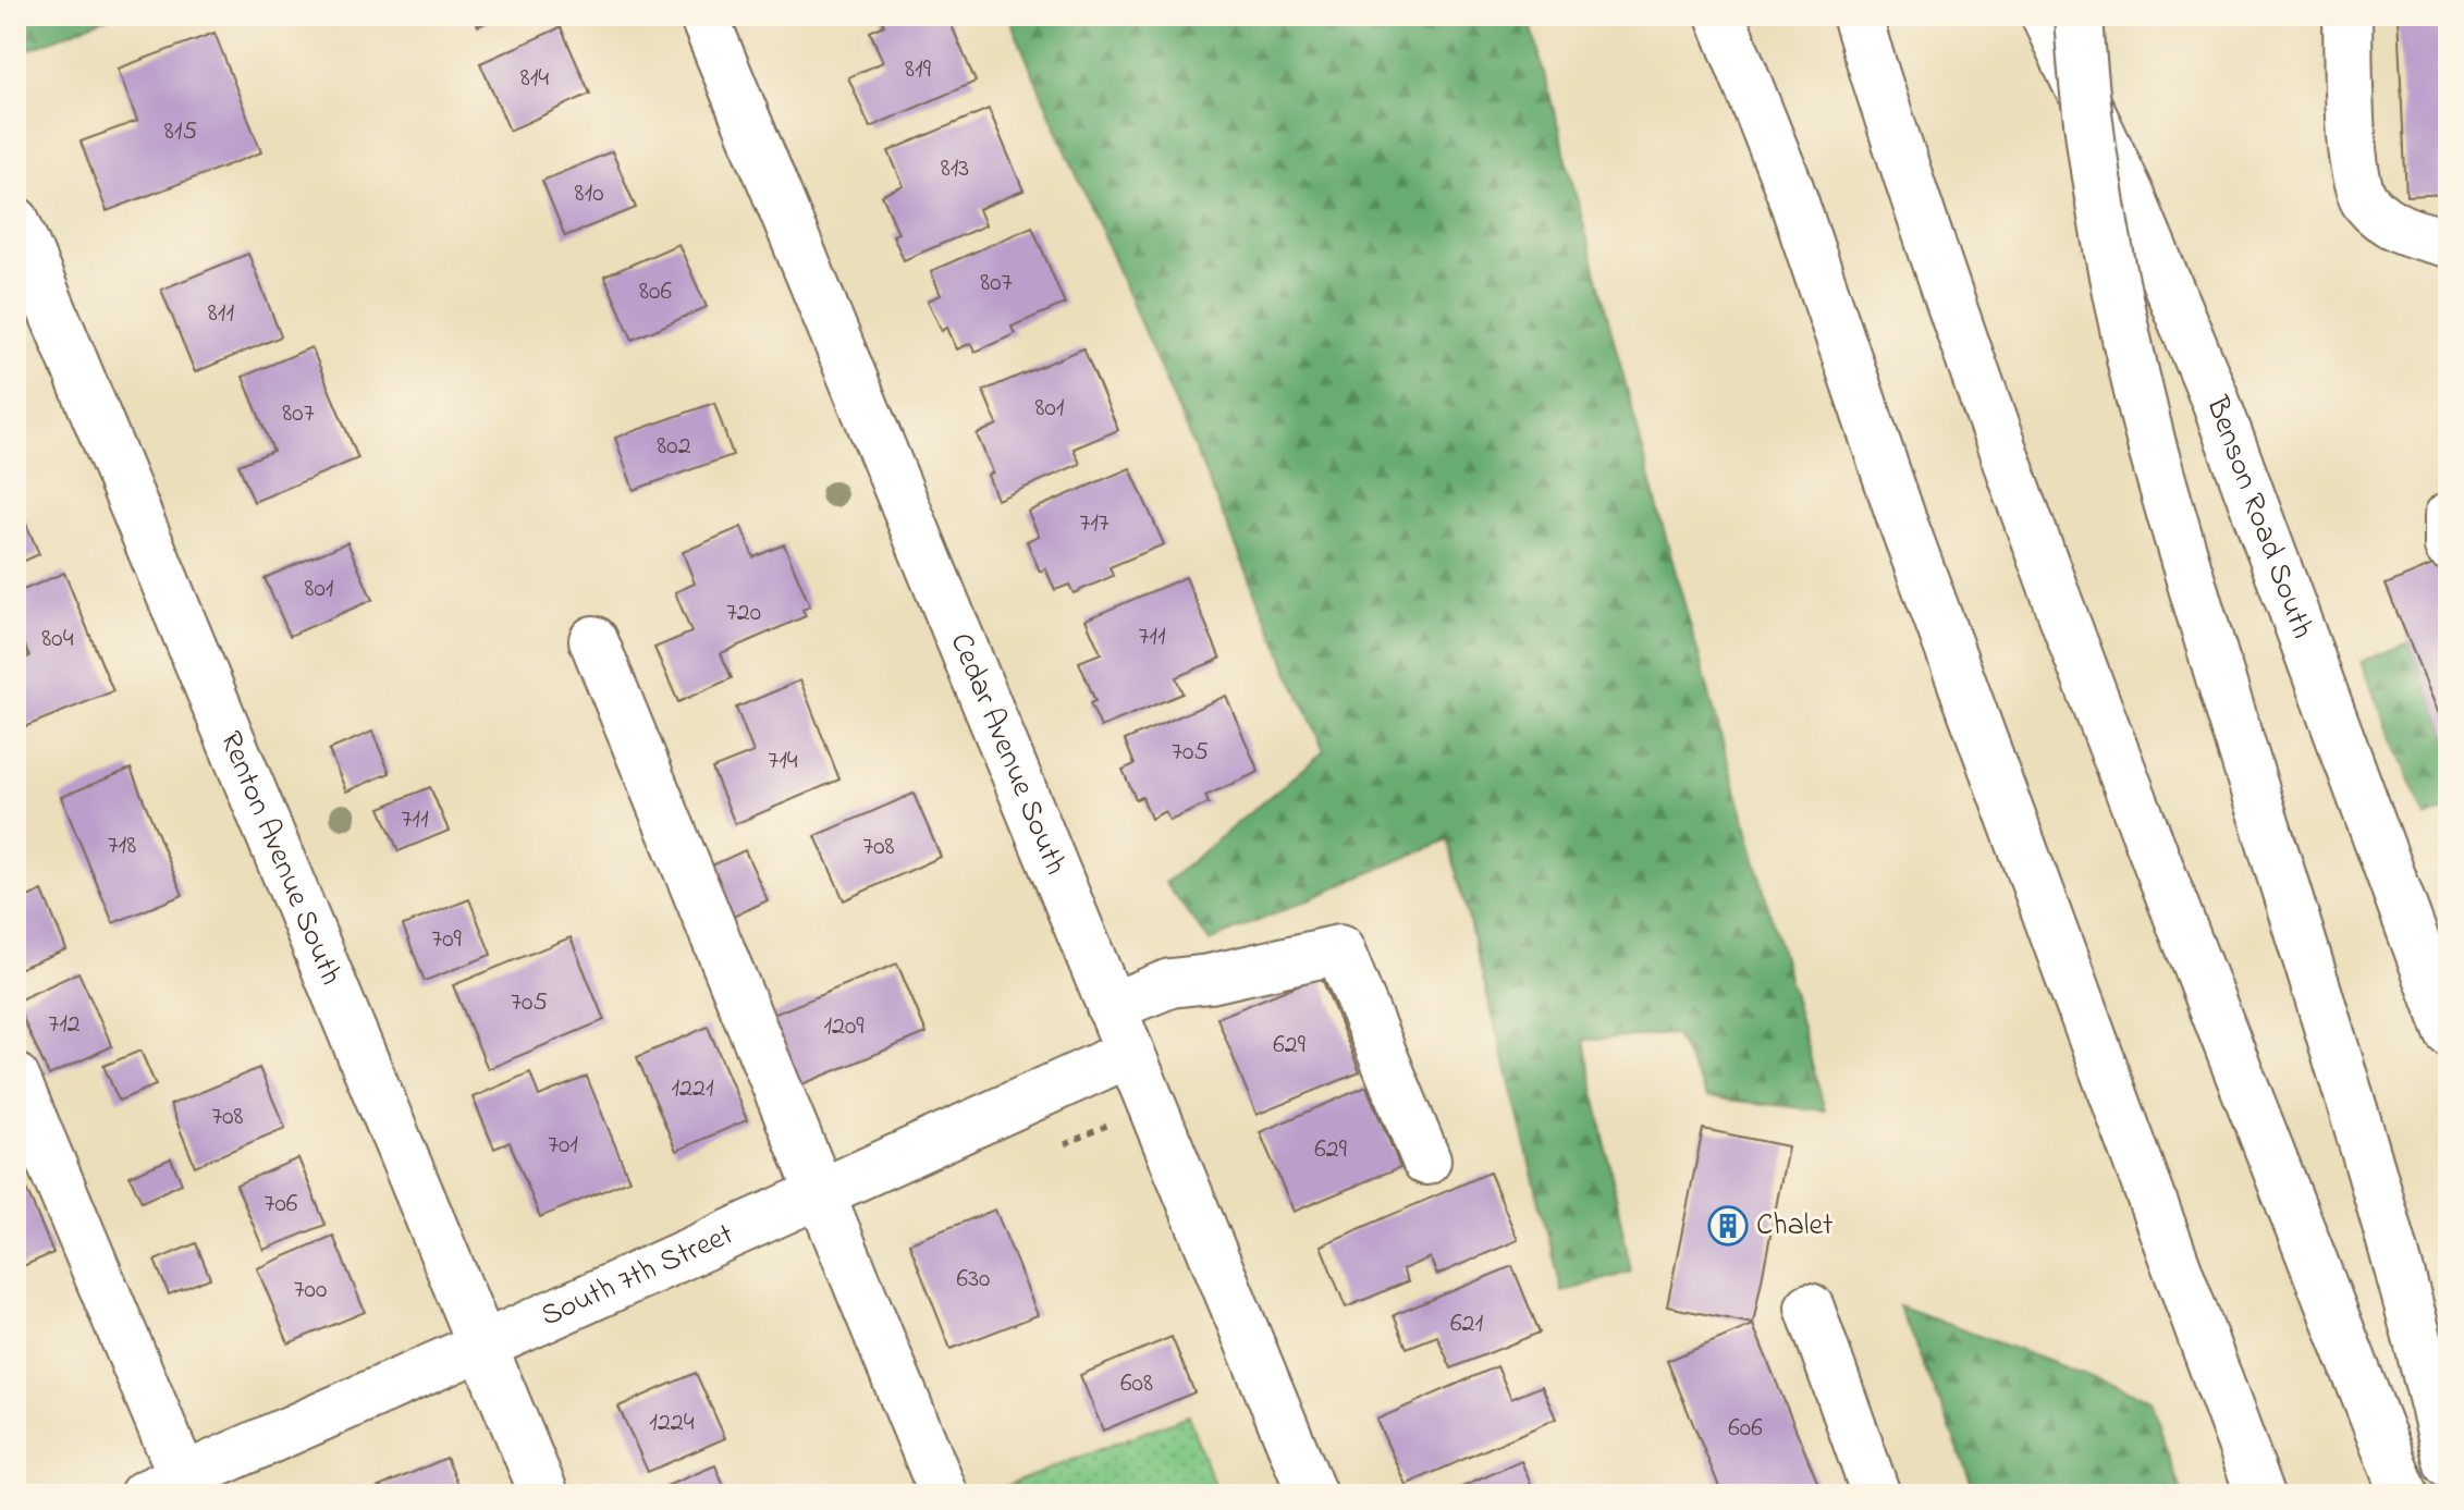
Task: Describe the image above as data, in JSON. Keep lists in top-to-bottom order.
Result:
{
  "streets": {
    "main road": [
      "Benson Road South",
      "Cedar Avenue South",
      "Renton Avenue South",
      "South 7th Street"
    ]
  },
  "crossings": [
    ["Cedar Avenue South", "South 7th Street"],
    ["Renton Avenue South", "South 7th Street"]
  ],
  "places": {
    "building": ["Chalet"]
  },
  "house_numbers": [
    "819",
    "814",
    "815",
    "813",
    "810",
    "807",
    "806",
    "811",
    "801",
    "807",
    "802",
    "717",
    "801",
    "720",
    "711",
    "804",
    "705",
    "714",
    "711",
    "718",
    "708",
    "709",
    "705",
    "712",
    "1209",
    "629",
    "1221",
    "708",
    "701",
    "629",
    "706",
    "630",
    "700",
    "621",
    "608",
    "1224",
    "606"
  ]
}
